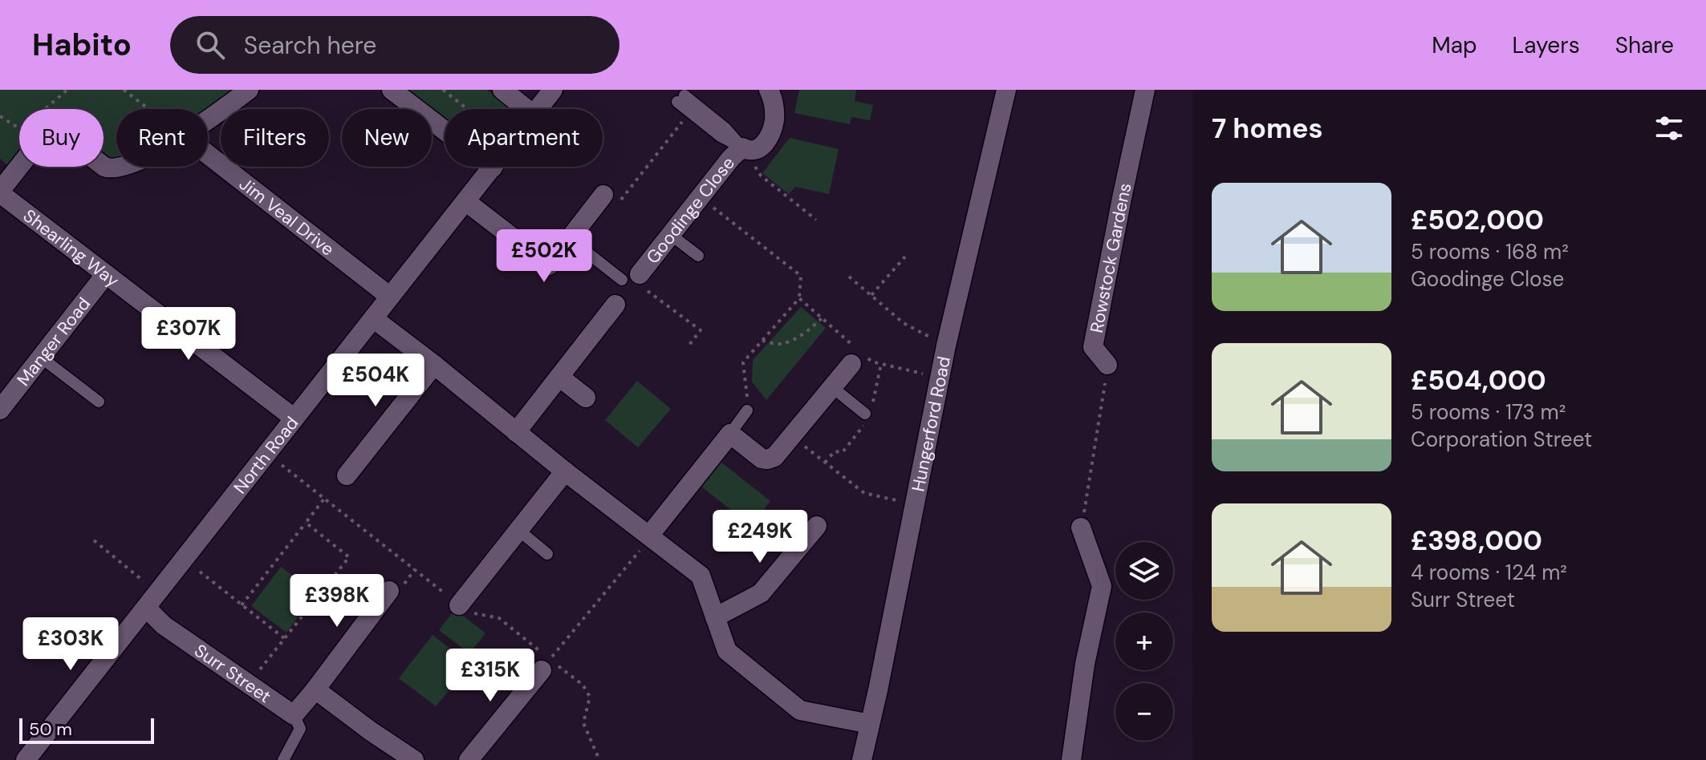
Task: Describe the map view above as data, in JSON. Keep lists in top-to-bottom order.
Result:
{
  "streets": {
    "street": [
      "Goodinge Close",
      "Jim Veal Drive",
      "Shearling Way",
      "Rowstock Gardens",
      "Manger Road",
      "Hungerford Road",
      "North Road",
      "Surr Street"
    ]
  },
  "crossings": [
    ["Jim Veal Drive", "North Road"],
    ["Shearling Way", "Manger Road"],
    ["Shearling Way", "North Road"],
    ["North Road", "Surr Street"]
  ],
  "scale_bar": "50 m",
  "page": {
    "header": "Habito",
    "search": "Search here",
    "nav": ["Map", "Layers", "Share"],
    "heading": "7 homes",
    "chip": [
      "Buy",
      "Rent",
      "Filters",
      "New",
      "Apartment"
    ],
    "list": [
      {
        "name": "£502,000",
        "note": "5 rooms · 168 m² · Goodinge Close"
      },
      {
        "name": "£504,000",
        "note": "5 rooms · 173 m² · Corporation Street"
      },
      {
        "name": "£398,000",
        "note": "4 rooms · 124 m² · Surr Street"
      }
    ],
    "price": [
      "£502K",
      "£307K",
      "£504K",
      "£249K",
      "£398K",
      "£303K",
      "£315K"
    ],
    "map_buttons": ["+", "−"],
    "scale": "50 m"
  }
}
